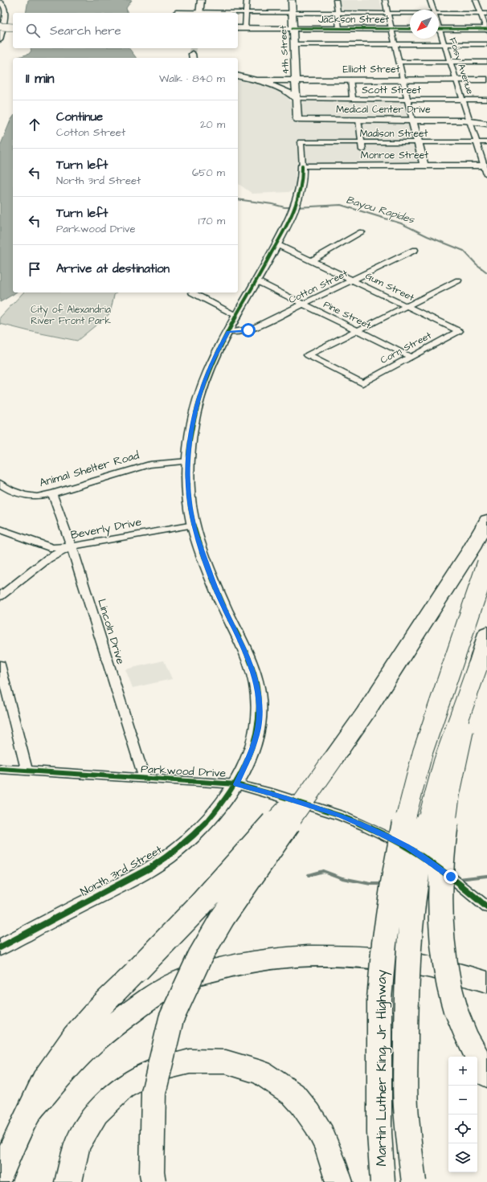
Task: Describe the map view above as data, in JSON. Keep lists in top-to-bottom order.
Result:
{
  "streets": {
    "highway": ["Martin Luther King, Jr Highway"],
    "main road": [
      "Jackson Street",
      "4th Street",
      "Elliott Street",
      "Medical Center Drive",
      "Monroe Street",
      "North 3rd Street"
    ],
    "street": [
      "Foisy Avenue",
      "Scott Street",
      "Madison Street",
      "Cotton Street",
      "Gum Street",
      "Pine Street",
      "Corn Street",
      "Animal Shelter Road",
      "Beverly Drive",
      "Lincoln Drive",
      "Parkwood Drive"
    ]
  },
  "crossings": [
    ["Jackson Street", "4th Street"],
    ["4th Street", "Elliott Street"],
    ["4th Street", "Scott Street"],
    ["4th Street", "Medical Center Drive"],
    ["Foisy Avenue", "Elliott Street"],
    ["Foisy Avenue", "Scott Street"],
    ["Foisy Avenue", "Medical Center Drive"],
    ["Foisy Avenue", "Madison Street"],
    ["Foisy Avenue", "Monroe Street"],
    ["Elliott Street", "Scott Street"],
    ["Madison Street", "Monroe Street"],
    ["Madison Street", "North 3rd Street"],
    ["Monroe Street", "North 3rd Street"],
    ["Cotton Street", "Gum Street"],
    ["Cotton Street", "Pine Street"],
    ["Cotton Street", "North 3rd Street"],
    ["Gum Street", "Corn Street"],
    ["Gum Street", "North 3rd Street"],
    ["Pine Street", "Corn Street"],
    ["Pine Street", "North 3rd Street"],
    ["Animal Shelter Road", "Lincoln Drive"],
    ["Animal Shelter Road", "North 3rd Street"],
    ["Beverly Drive", "Lincoln Drive"],
    ["Beverly Drive", "North 3rd Street"],
    ["Lincoln Drive", "Parkwood Drive"],
    ["Parkwood Drive", "North 3rd Street"]
  ],
  "water": ["Bayou Rapides"],
  "parks": ["City of Alexandria River Front Park"],
  "north": "bottom left",
  "page": {
    "search": "Search here",
    "heading": ["11 min", "Walk · 840 m"],
    "list": [
      ["Continue", "Cotton Street", "20 m"],
      ["Turn left", "North 3rd Street", "650 m"],
      ["Turn left", "Parkwood Drive", "170 m"],
      "Arrive at destination"
    ],
    "map_buttons": ["+", "−"]
  }
}
